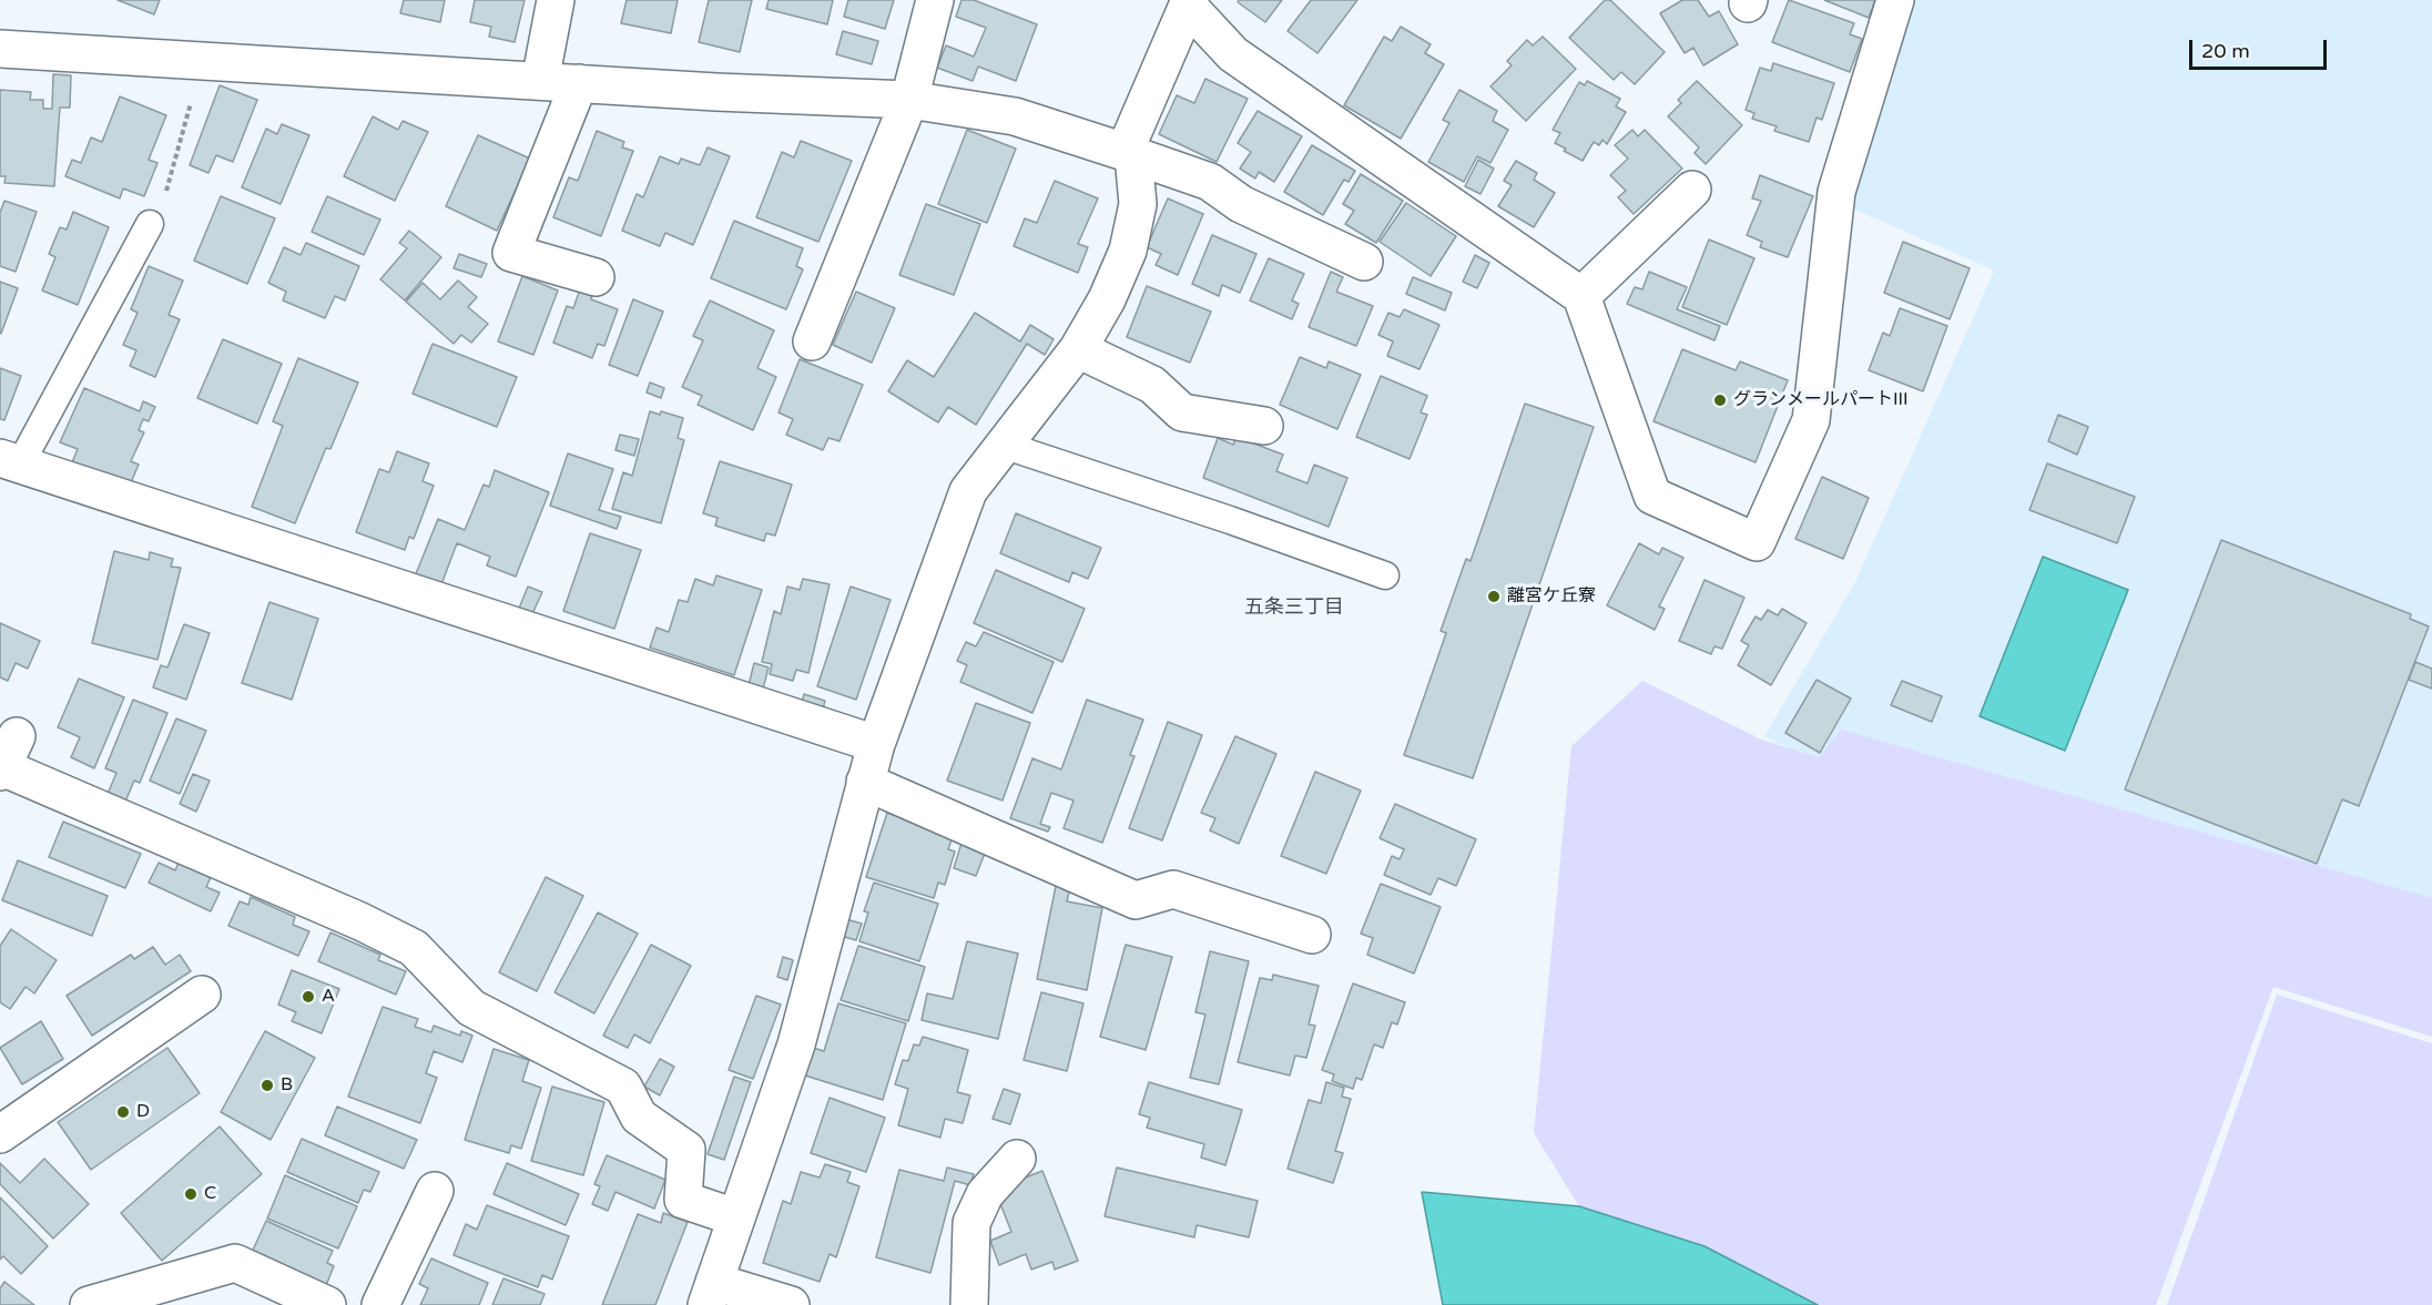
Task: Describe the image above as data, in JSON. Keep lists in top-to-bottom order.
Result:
{
  "districts": ["五条三丁目"],
  "places": [
    "グランメールパートIII",
    "離宮ケ丘寮",
    "A",
    "B",
    "D",
    "C"
  ],
  "scale_bar": "20 m"
}
